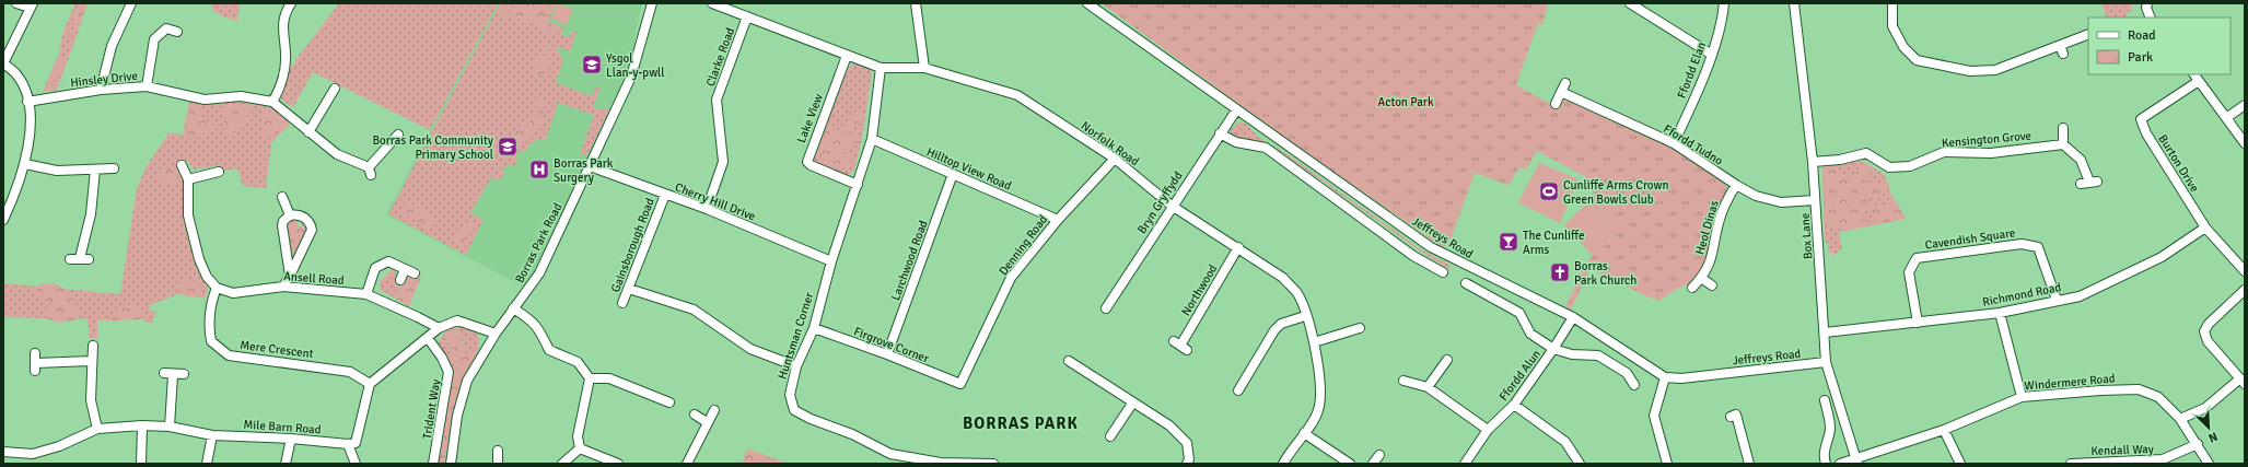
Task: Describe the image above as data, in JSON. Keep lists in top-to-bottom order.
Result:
{
  "streets": {
    "street": [
      "Clarke Road",
      "Ffordd Elan",
      "Hinsley Drive",
      "Lake View",
      "Kensington Grove",
      "Norfolk Road",
      "Ffordd Tudno",
      "Burton Drive",
      "Hilltop View Road",
      "Cherry Hill Drive",
      "Bryn Gryffydd",
      "Heol Dinas",
      "Box Lane",
      "Jeffreys Road",
      "Cavendish Square",
      "Borras Park Road",
      "Gainsborough Road",
      "Denning Road",
      "Larchwood Road",
      "Ansell Road",
      "Northwood",
      "Richmond Road",
      "Huntsman Corner",
      "Firgrove Corner",
      "Mere Crescent",
      "Ffordd Alun",
      "Windermere Road",
      "Trident Way",
      "Mile Barn Road",
      "Kendall Way"
    ]
  },
  "crossings": [
    ["Clarke Road", "Norfolk Road"],
    ["Clarke Road", "Cherry Hill Drive"],
    ["Ffordd Elan", "Ffordd Tudno"],
    ["Lake View", "Norfolk Road"],
    ["Lake View", "Huntsman Corner"],
    ["Kensington Grove", "Box Lane"],
    ["Norfolk Road", "Bryn Gryffydd"],
    ["Norfolk Road", "Denning Road"],
    ["Norfolk Road", "Northwood"],
    ["Norfolk Road", "Huntsman Corner"],
    ["Ffordd Tudno", "Heol Dinas"],
    ["Ffordd Tudno", "Box Lane"],
    ["Burton Drive", "Richmond Road"],
    ["Hilltop View Road", "Denning Road"],
    ["Hilltop View Road", "Larchwood Road"],
    ["Hilltop View Road", "Huntsman Corner"],
    ["Cherry Hill Drive", "Borras Park Road"],
    ["Cherry Hill Drive", "Gainsborough Road"],
    ["Cherry Hill Drive", "Huntsman Corner"],
    ["Bryn Gryffydd", "Jeffreys Road"],
    ["Box Lane", "Jeffreys Road"],
    ["Box Lane", "Richmond Road"],
    ["Box Lane", "Windermere Road"],
    ["Jeffreys Road", "Ffordd Alun"],
    ["Cavendish Square", "Richmond Road"],
    ["Denning Road", "Firgrove Corner"],
    ["Larchwood Road", "Firgrove Corner"],
    ["Ansell Road", "Mere Crescent"],
    ["Huntsman Corner", "Firgrove Corner"],
    ["Windermere Road", "Kendall Way"]
  ],
  "districts": ["BORRAS PARK"],
  "parks": ["Acton Park"],
  "places": {
    "school or university": ["Ysgol Llan-y-pwll", "Borras Park Community Primary School"],
    "hospital": ["Borras Park Surgery"],
    "sports": ["Cunliffe Arms Crown Green Bowls Club"],
    "bar": ["The Cunliffe Arms"],
    "church": ["Borras Park Church"]
  },
  "legend": ["Road", "Park"],
  "north": "bottom right"
}
